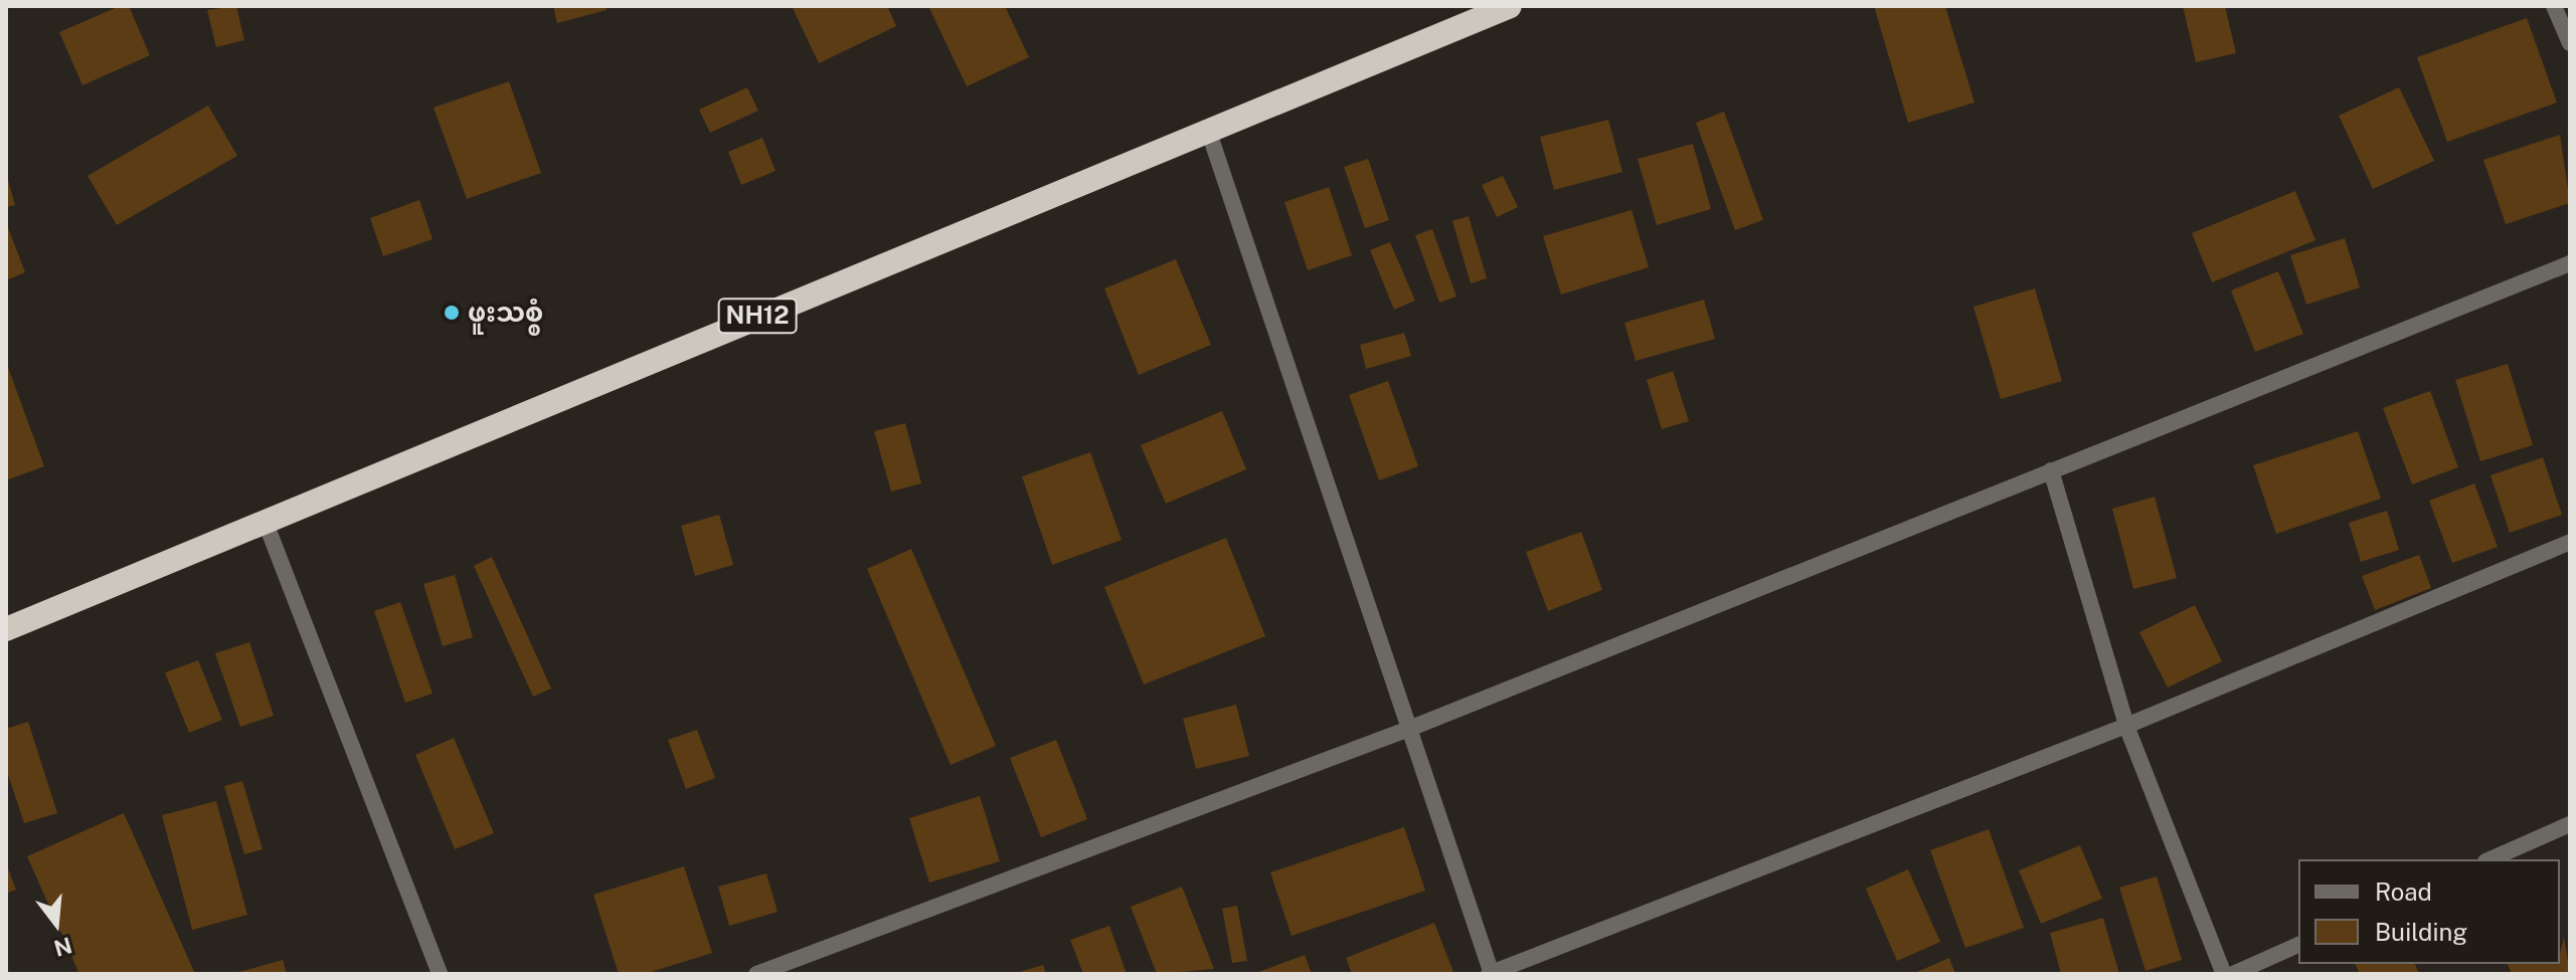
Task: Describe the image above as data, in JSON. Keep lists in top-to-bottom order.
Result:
{
  "streets": {
    "highway": ["NH12"]
  },
  "places": ["ဖူးသစ္စံ"],
  "legend": ["Road", "Building"],
  "north": "bottom"
}
